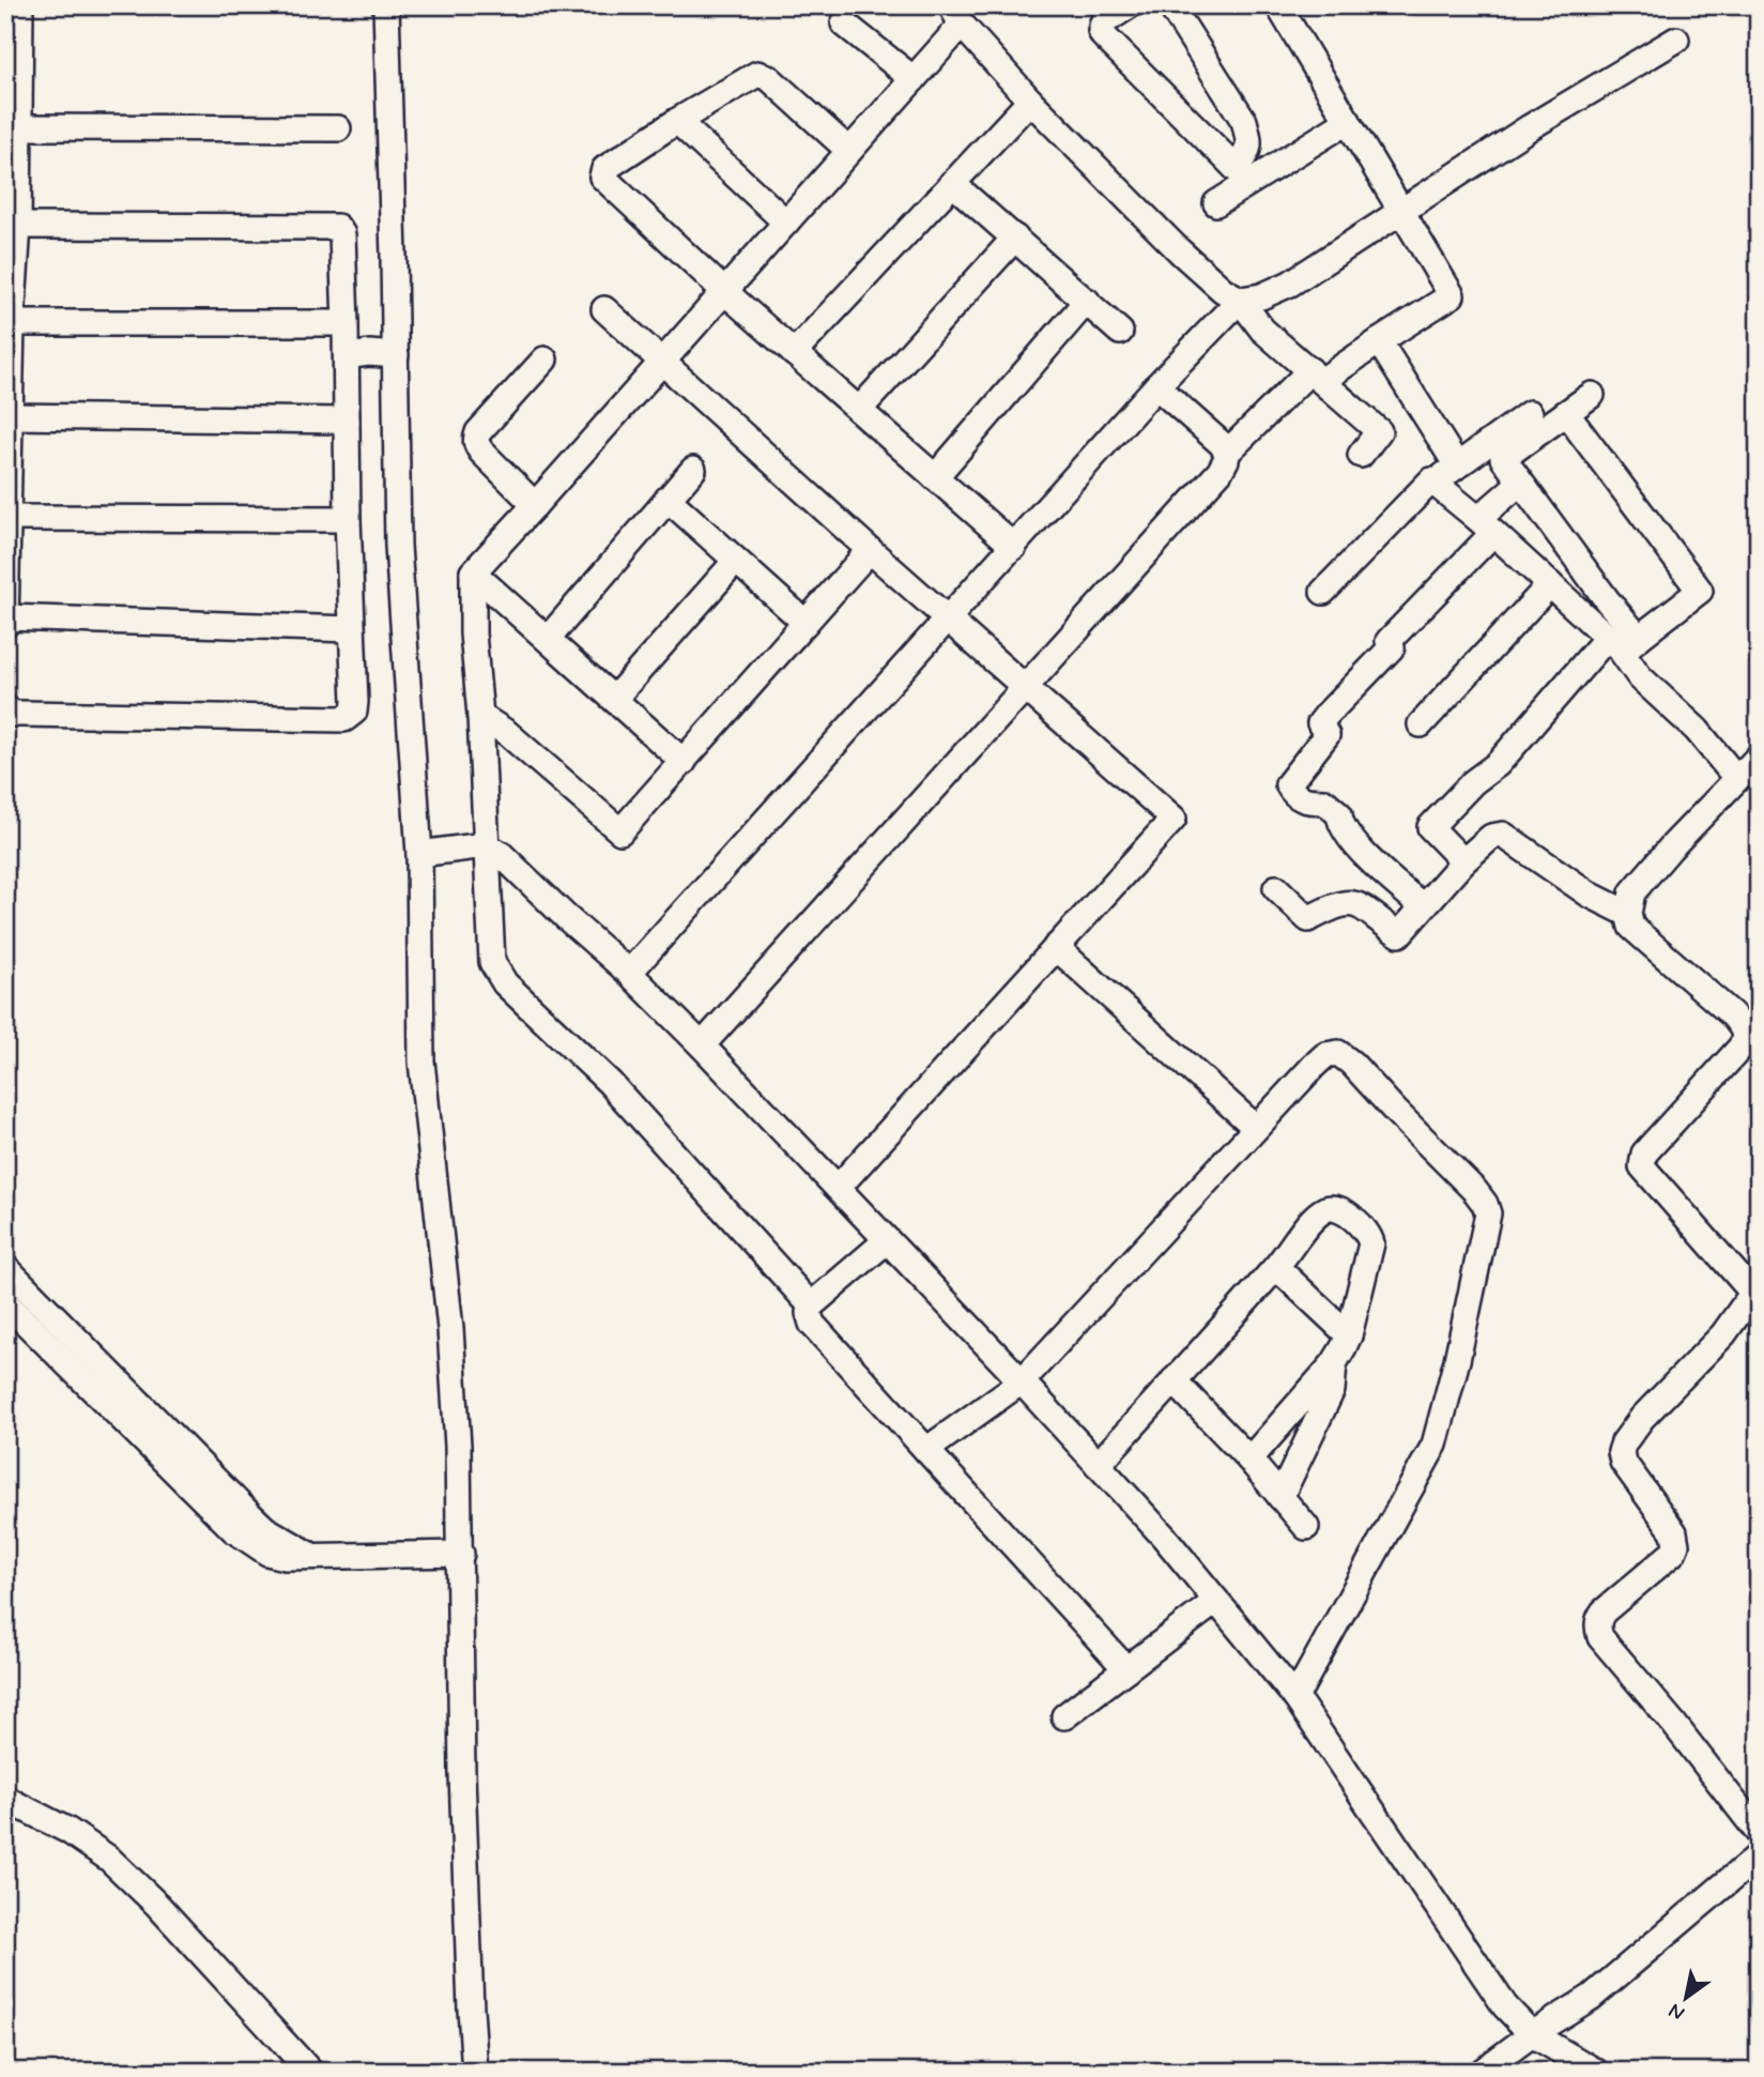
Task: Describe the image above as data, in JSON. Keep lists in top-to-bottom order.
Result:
{
  "north": "bottom left"
}
